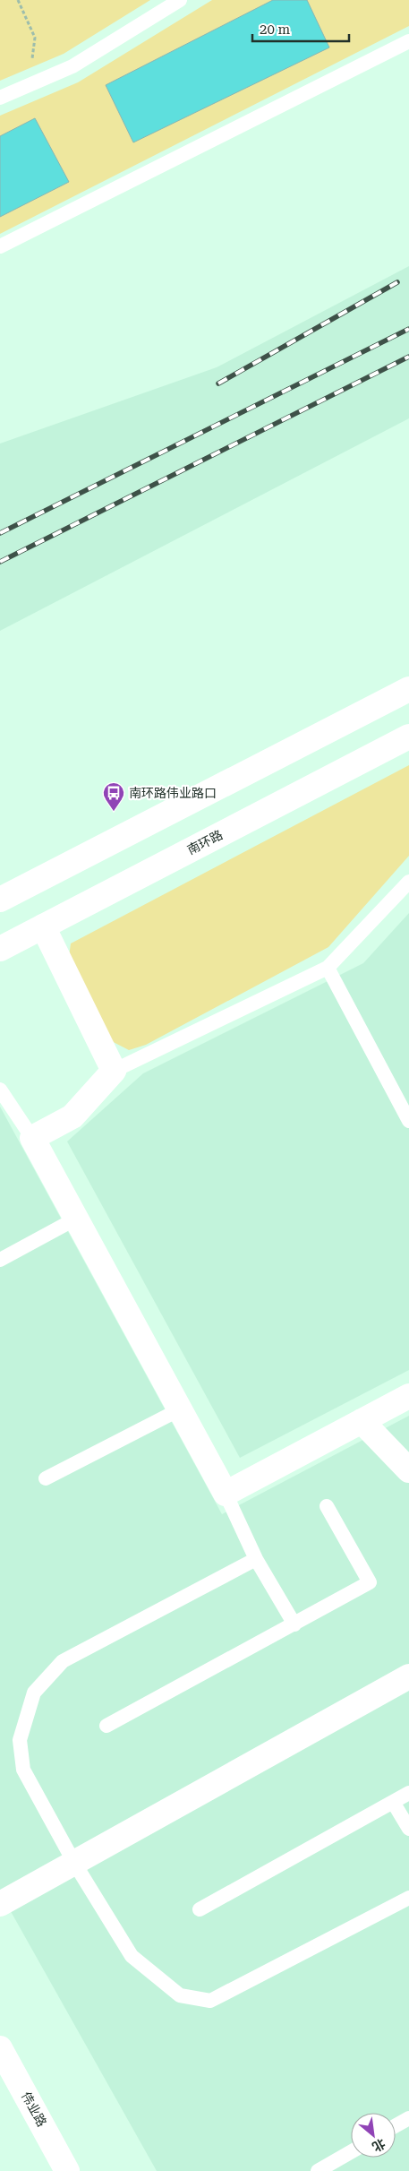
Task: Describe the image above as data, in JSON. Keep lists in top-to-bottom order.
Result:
{
  "streets": {
    "street": ["南环路", "伟业路"]
  },
  "places": {
    "bus stop": ["南环路伟业路口"]
  },
  "scale_bar": "20 m",
  "north": "bottom right"
}
